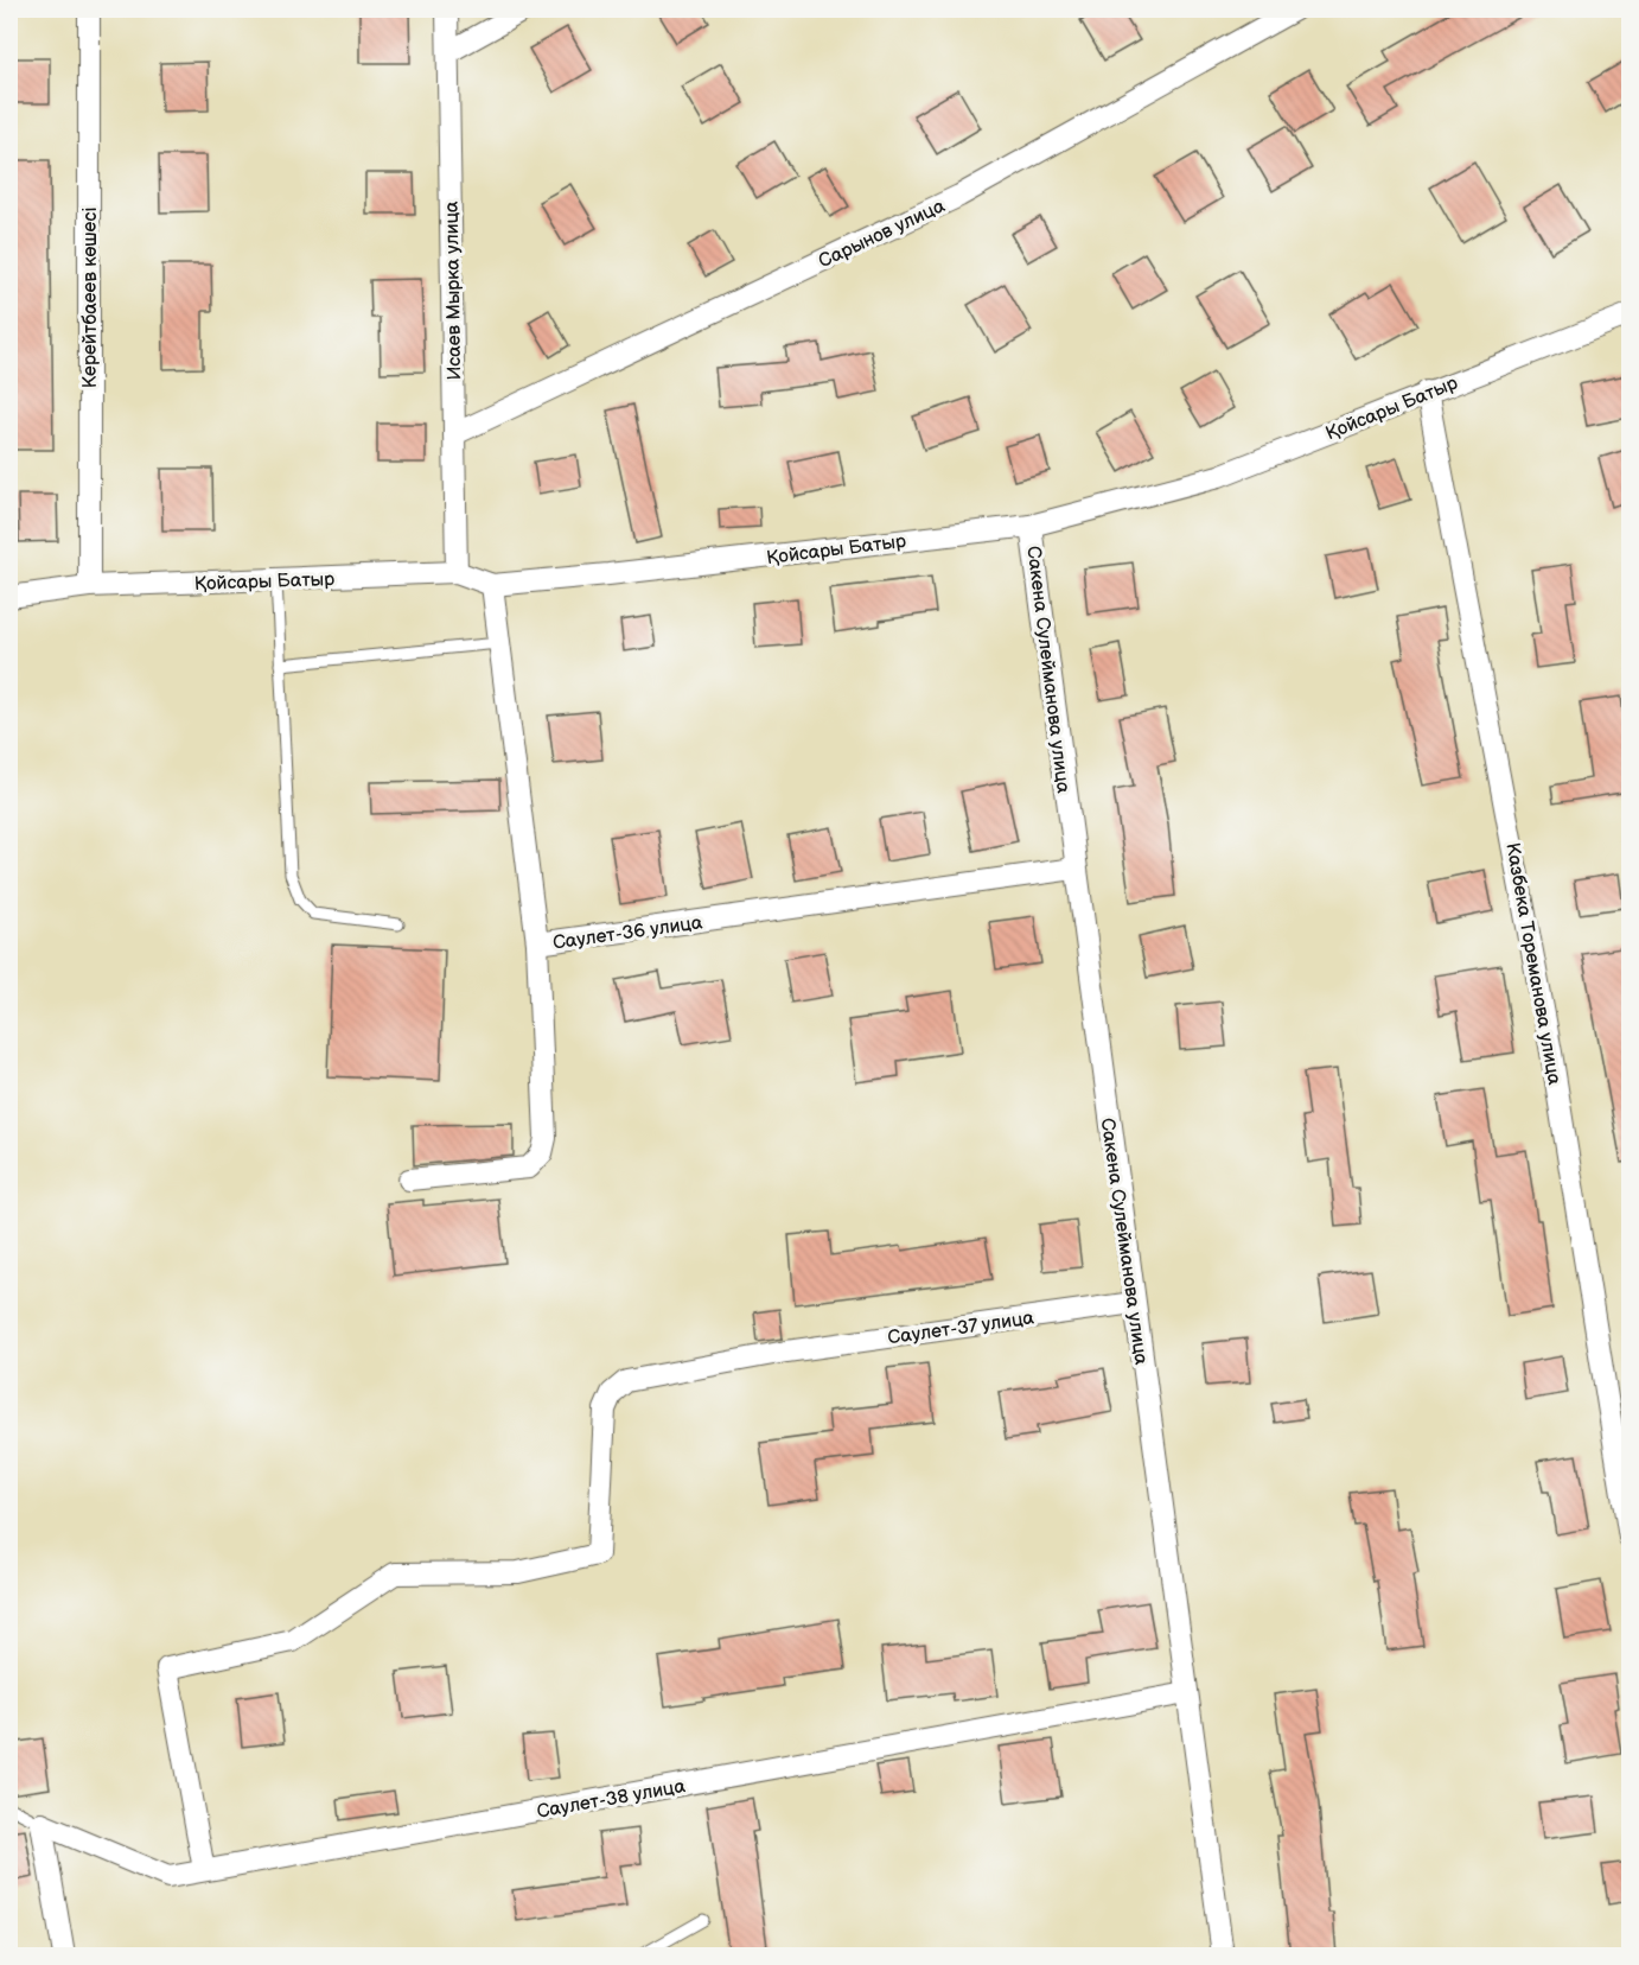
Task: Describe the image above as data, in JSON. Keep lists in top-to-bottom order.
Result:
{
  "streets": {
    "street": [
      "Сарынов улица",
      "Исаев Мырка улица",
      "Керейтбаеев көшесі",
      "Қойсары Батыр",
      "Сакена Сулейманова улица",
      "Саулет-36 улица",
      "Казбека Тореманова улица",
      "Саулет-37 улица",
      "Саулет-38 улица"
    ]
  },
  "crossings": [
    ["Сарынов улица", "Исаев Мырка улица"],
    ["Исаев Мырка улица", "Қойсары Батыр"],
    ["Керейтбаеев көшесі", "Қойсары Батыр"],
    ["Қойсары Батыр", "Сакена Сулейманова улица"],
    ["Қойсары Батыр", "Саулет-36 улица"],
    ["Қойсары Батыр", "Казбека Тореманова улица"],
    ["Сакена Сулейманова улица", "Саулет-36 улица"],
    ["Сакена Сулейманова улица", "Саулет-37 улица"],
    ["Сакена Сулейманова улица", "Саулет-38 улица"],
    ["Саулет-37 улица", "Саулет-38 улица"]
  ]
}
